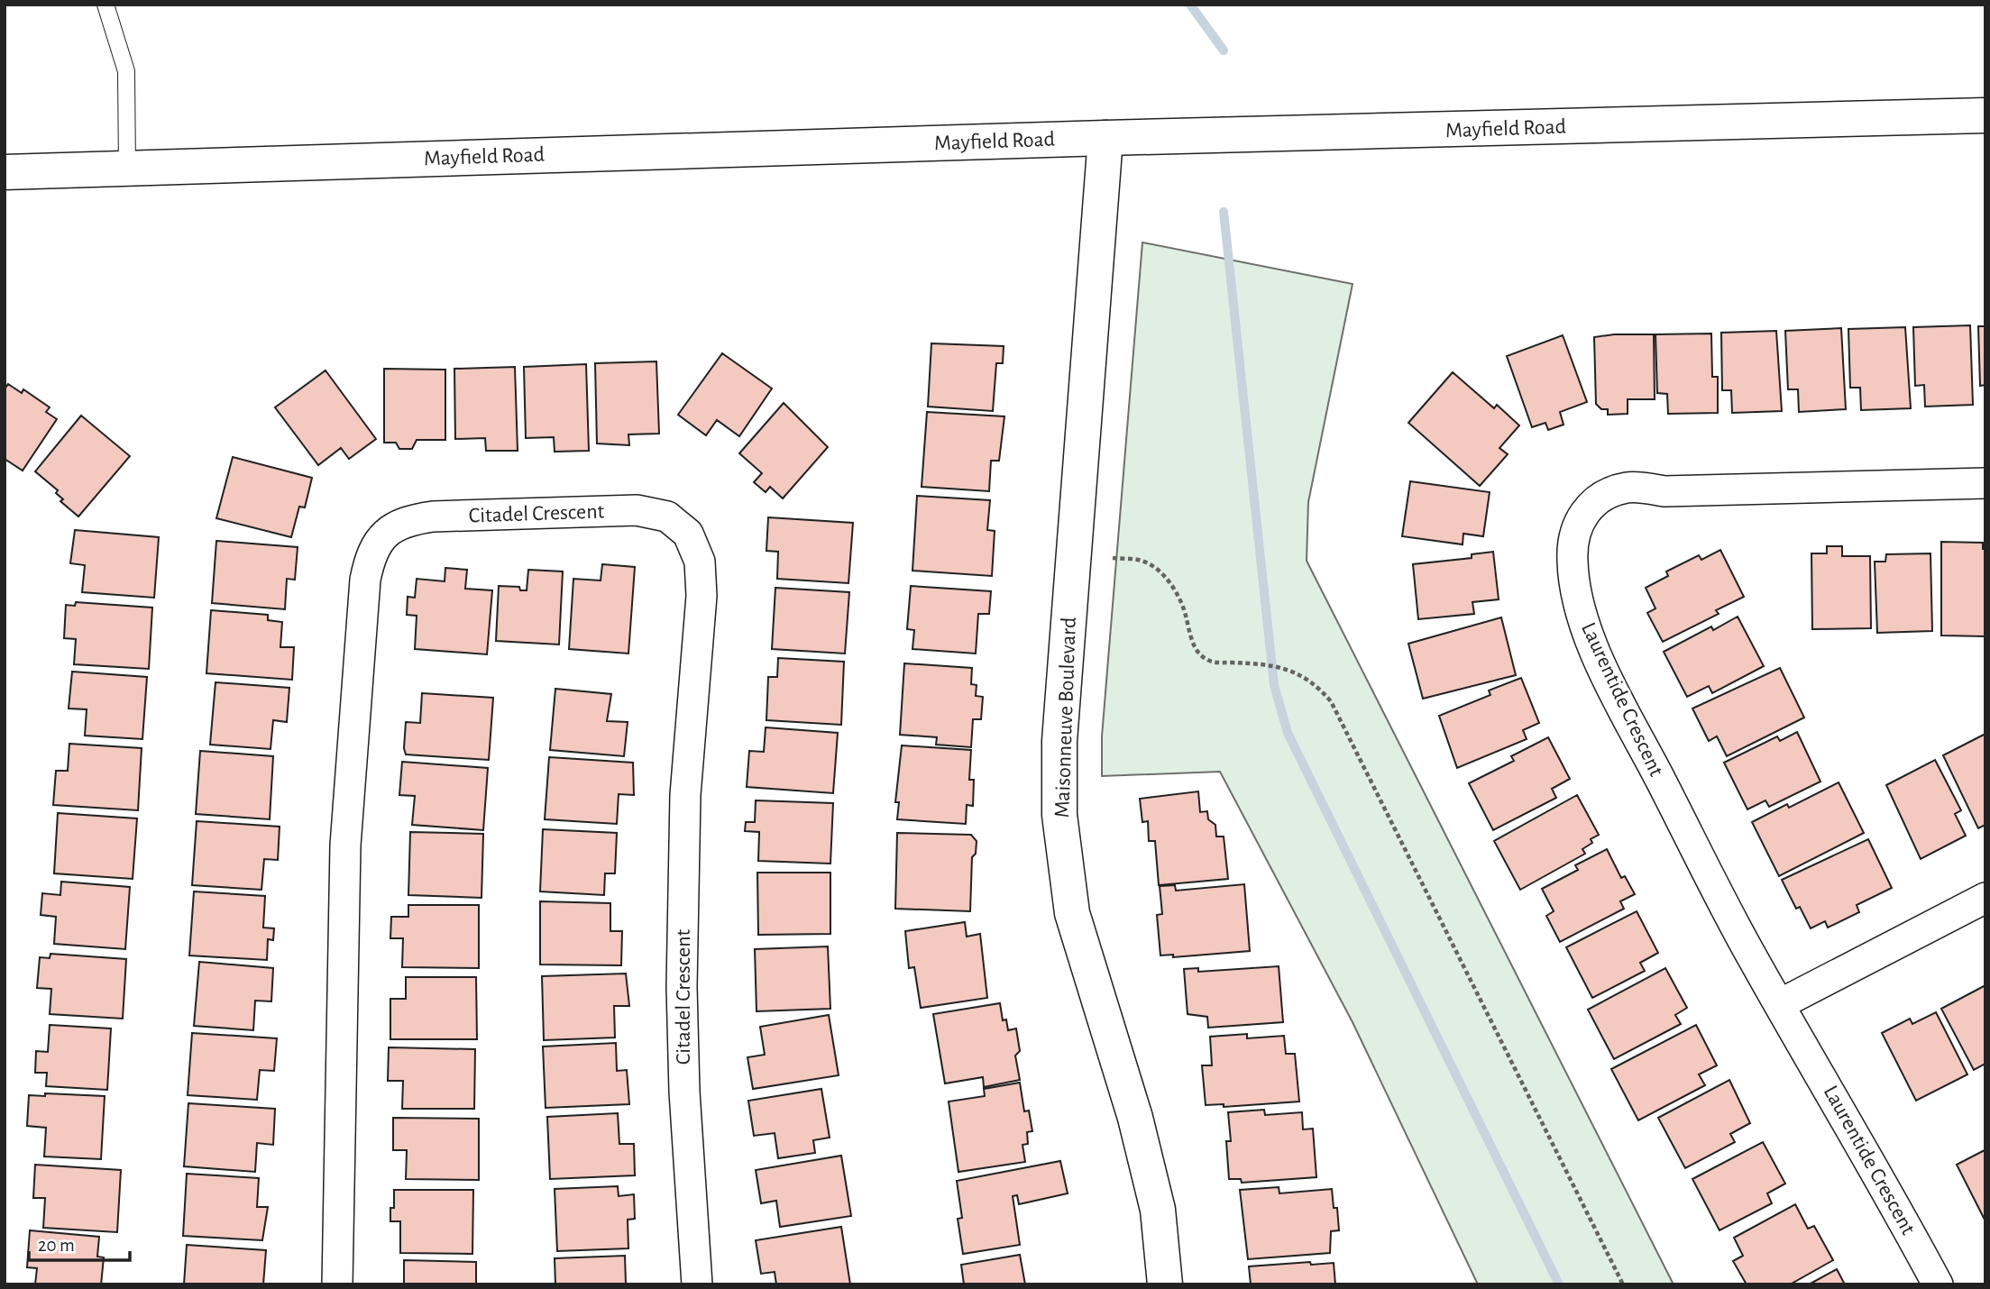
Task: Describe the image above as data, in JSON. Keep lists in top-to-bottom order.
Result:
{
  "streets": {
    "main road": ["Mayfield Road", "Maisonneuve Boulevard"],
    "street": ["Citadel Crescent", "Laurentide Crescent"]
  },
  "crossings": [
    ["Mayfield Road", "Maisonneuve Boulevard"]
  ],
  "scale_bar": "20 m"
}
